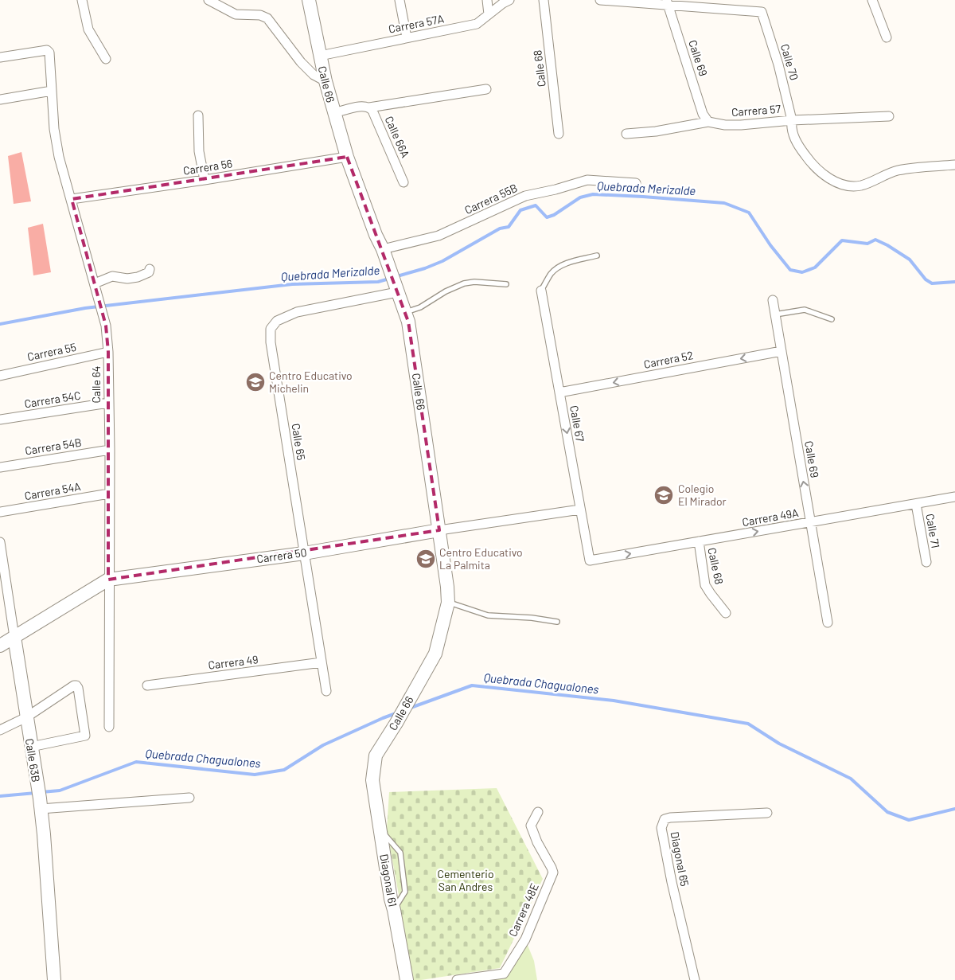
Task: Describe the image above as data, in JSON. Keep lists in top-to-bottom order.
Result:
{
  "streets": {
    "street": [
      "Carrera 57A",
      "Calle 69",
      "Calle 70",
      "Calle 68",
      "Calle 66",
      "Carrera 57",
      "Calle 66A",
      "Carrera 56",
      "Carrera 55B",
      "Carrera 55",
      "Carrera 52",
      "Calle 64",
      "Carrera 54C",
      "Calle 67",
      "Calle 65",
      "Carrera 54B",
      "Carrera 54A",
      "Carrera 49A",
      "Calle 71",
      "Carrera 50",
      "Carrera 49",
      "Calle 63B",
      "Diagonal 65",
      "Diagonal 61",
      "Carrera 48E"
    ]
  },
  "crossings": [
    ["Carrera 57A", "Calle 66"],
    ["Calle 69", "Calle 70"],
    ["Calle 69", "Carrera 57"],
    ["Calle 69", "Carrera 52"],
    ["Calle 69", "Carrera 49A"],
    ["Calle 70", "Carrera 57"],
    ["Calle 68", "Carrera 49A"],
    ["Calle 66", "Carrera 56"],
    ["Calle 66", "Carrera 55B"],
    ["Calle 66", "Calle 65"],
    ["Calle 66", "Carrera 50"],
    ["Calle 66", "Diagonal 61"],
    ["Carrera 56", "Calle 64"],
    ["Carrera 55", "Calle 64"],
    ["Carrera 52", "Calle 67"],
    ["Calle 64", "Carrera 54C"],
    ["Calle 64", "Carrera 54B"],
    ["Calle 64", "Carrera 54A"],
    ["Calle 64", "Carrera 50"],
    ["Calle 67", "Carrera 49A"],
    ["Calle 67", "Carrera 50"],
    ["Calle 65", "Carrera 50"],
    ["Calle 65", "Carrera 49"],
    ["Carrera 49A", "Calle 71"],
    ["Carrera 50", "Calle 63B"]
  ],
  "one_way": [
    "Calle 69",
    "Carrera 52",
    "Calle 67",
    "Carrera 49A"
  ],
  "water": ["Quebrada Merizalde", "Quebrada Chagualones"],
  "parks": ["Cementerio San Andres"],
  "places": {
    "school or university": ["Centro Educativo Michelin", "Colegio El Mirador", "Centro Educativo La Palmita"]
  }
}
